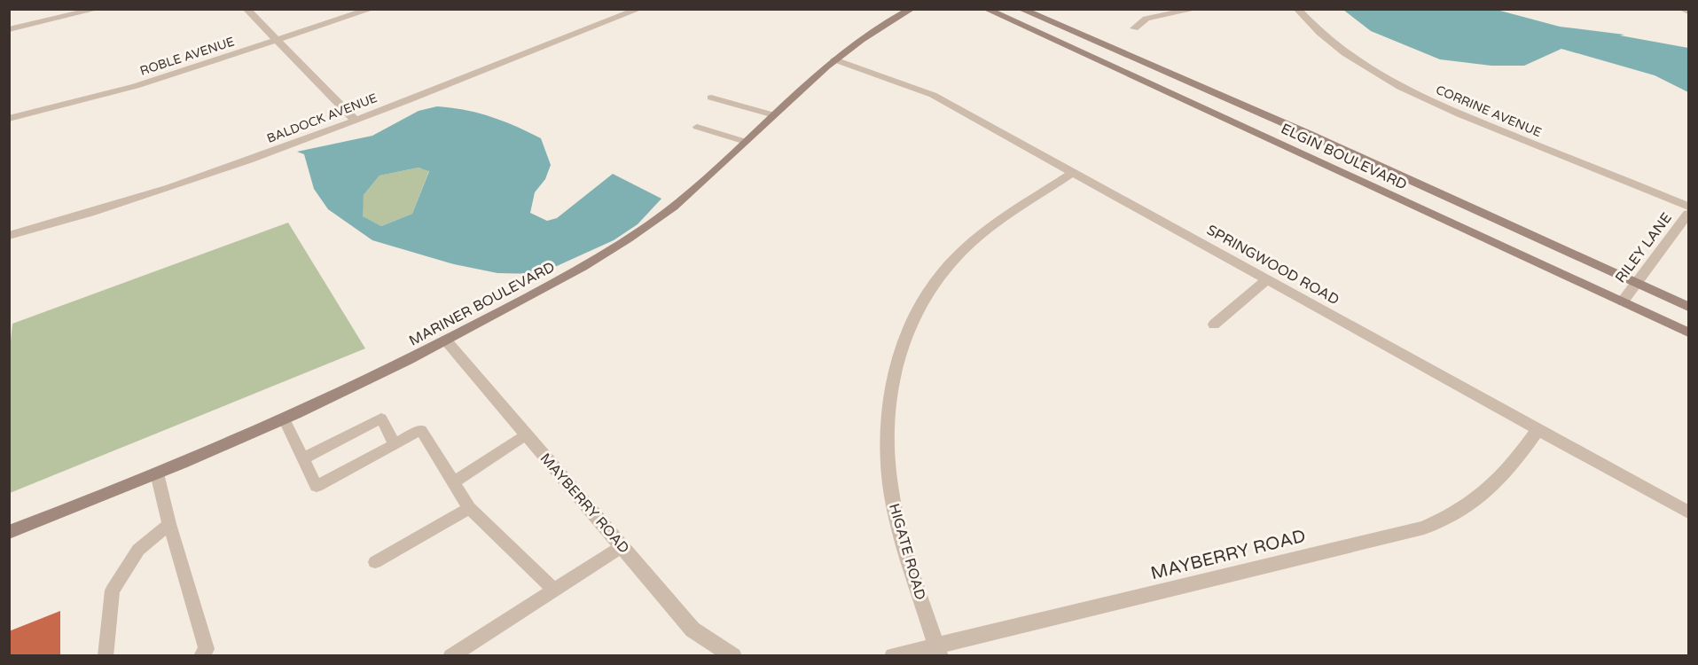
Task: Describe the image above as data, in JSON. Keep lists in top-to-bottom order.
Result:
{
  "streets": {
    "main road": ["ELGIN BOULEVARD", "MARINER BOULEVARD"],
    "street": [
      "ROBLE AVENUE",
      "CORRINE AVENUE",
      "BALDOCK AVENUE",
      "RILEY LANE",
      "SPRINGWOOD ROAD",
      "MAYBERRY ROAD",
      "HIGATE ROAD"
    ]
  },
  "crossings": [
    ["ELGIN BOULEVARD", "RILEY LANE"],
    ["SPRINGWOOD ROAD", "MARINER BOULEVARD"],
    ["SPRINGWOOD ROAD", "MAYBERRY ROAD"],
    ["SPRINGWOOD ROAD", "HIGATE ROAD"],
    ["MARINER BOULEVARD", "MAYBERRY ROAD"],
    ["MAYBERRY ROAD", "HIGATE ROAD"]
  ]
}
